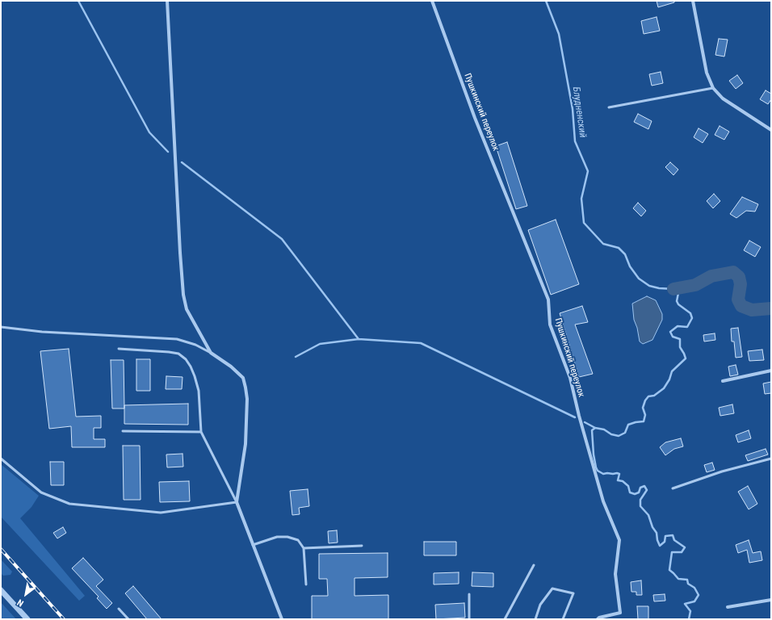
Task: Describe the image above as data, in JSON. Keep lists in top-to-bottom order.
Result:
{
  "streets": {
    "street": ["Пушкинский переулок"]
  },
  "water": ["Блудненский"],
  "north": "bottom left"
}
